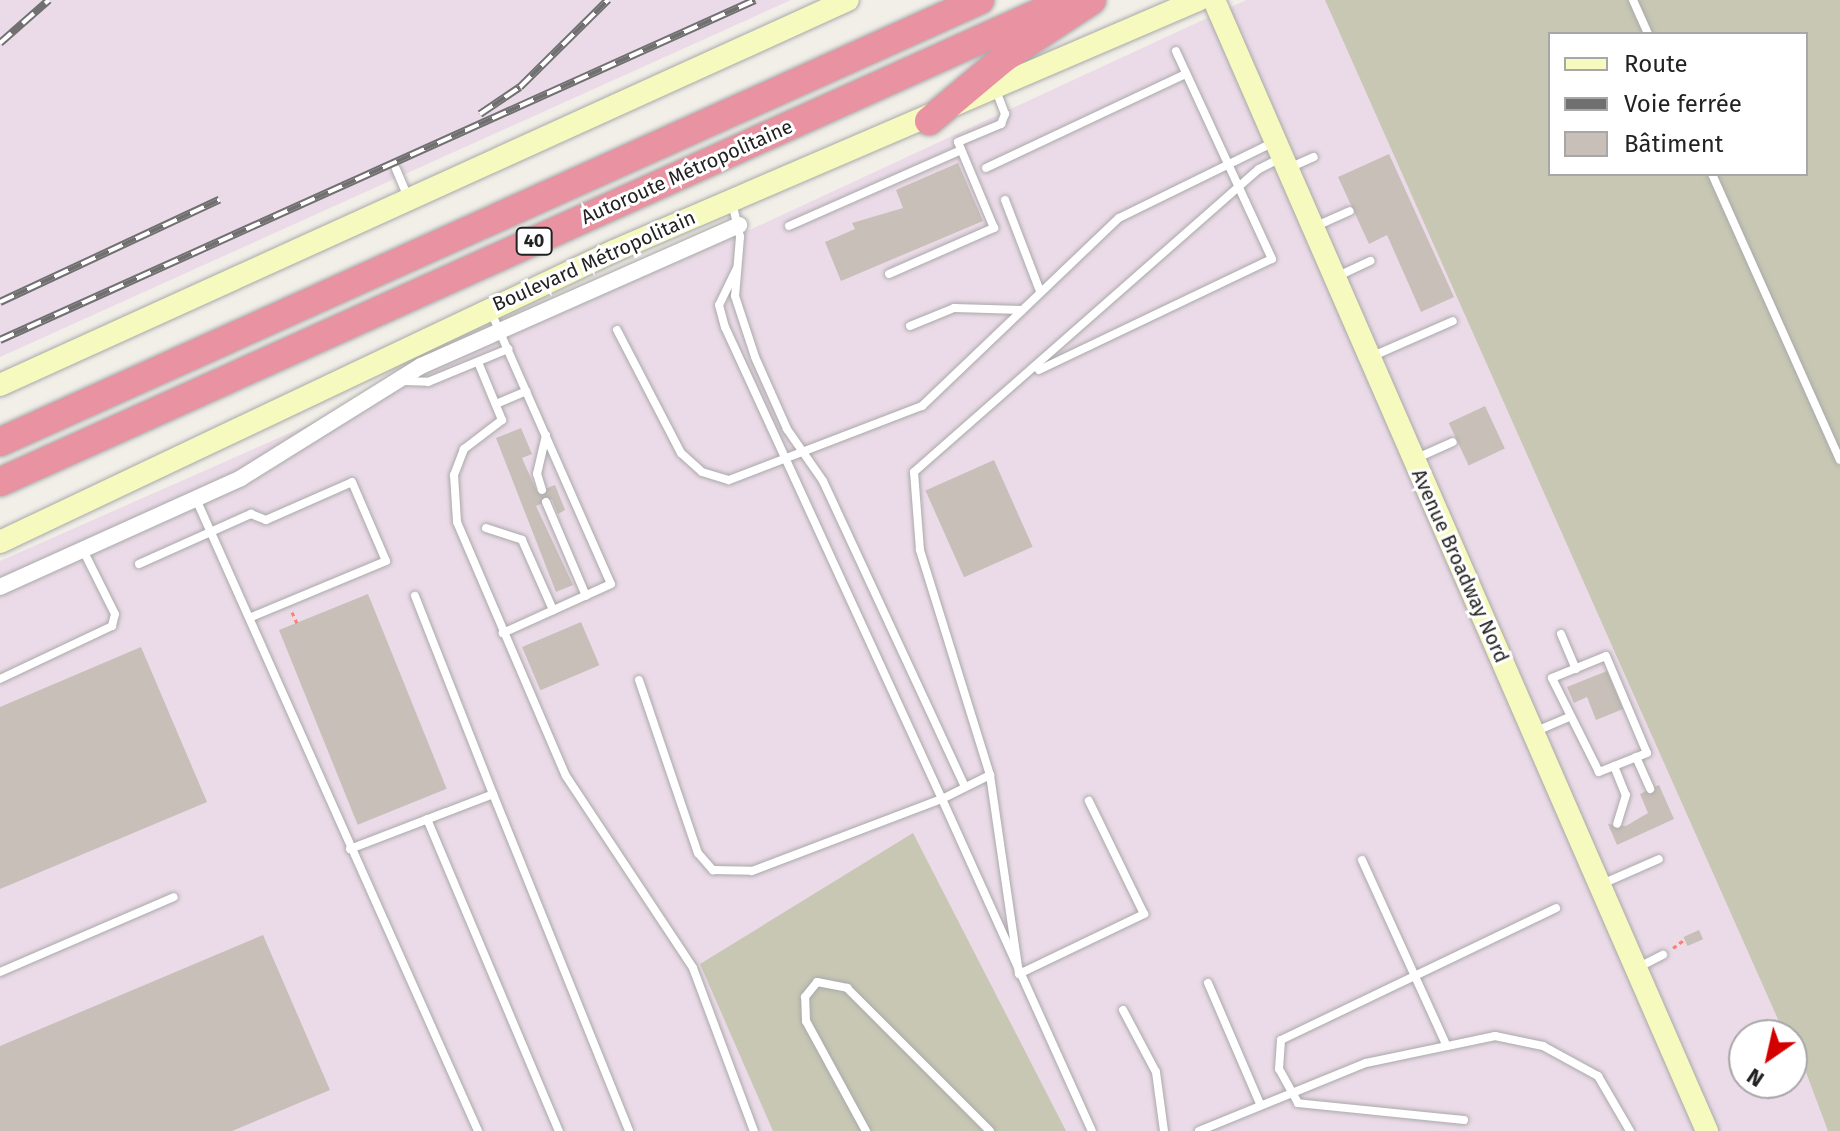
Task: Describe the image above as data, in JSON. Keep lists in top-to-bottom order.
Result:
{
  "streets": {
    "highway": ["Autoroute Métropolitaine", "40"],
    "main road": ["Boulevard Métropolitain", "Avenue Broadway Nord"]
  },
  "legend": ["Route", "Voie ferrée", "Bâtiment"],
  "north": "bottom left"
}
